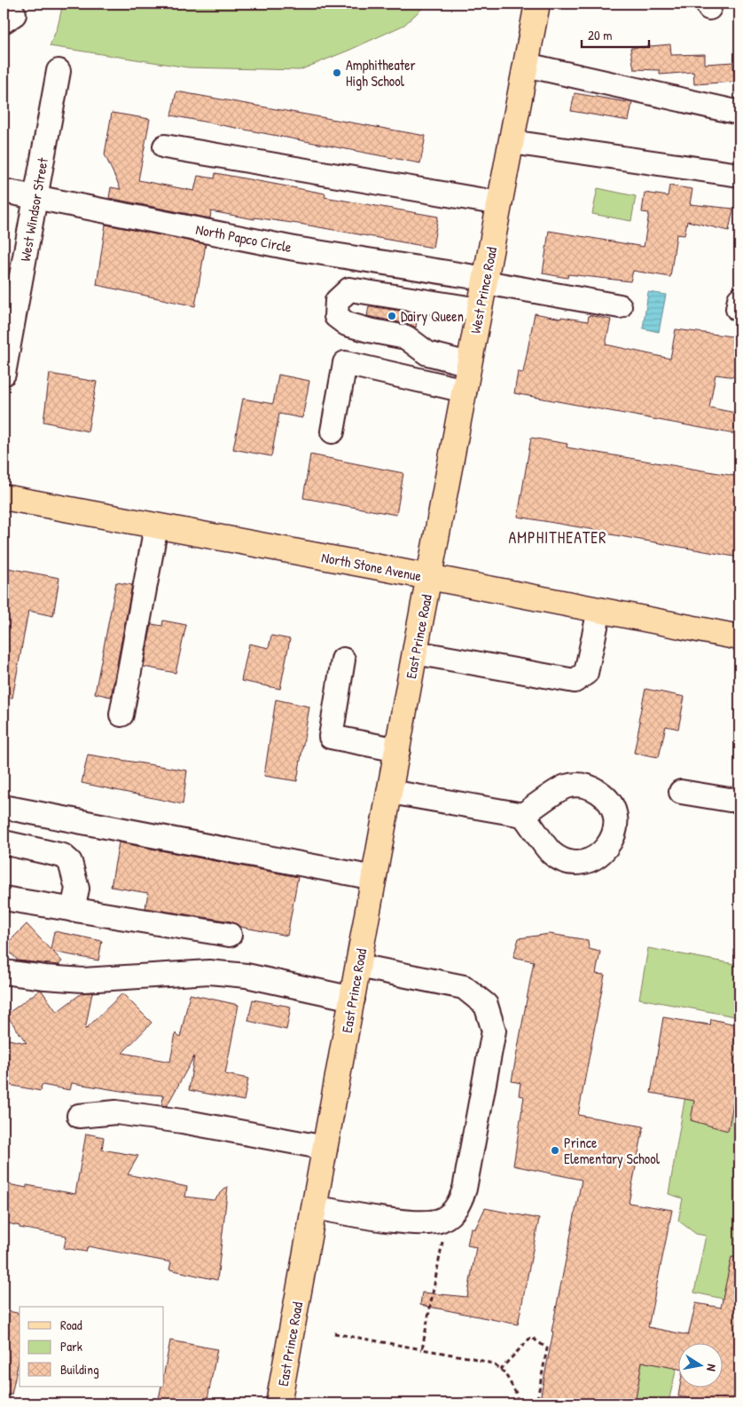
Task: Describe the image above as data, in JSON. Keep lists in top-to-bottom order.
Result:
{
  "streets": {
    "main road": ["West Prince Road", "North Stone Avenue", "East Prince Road"],
    "street": ["West Windsor Street", "North Papco Circle"]
  },
  "crossings": [
    ["West Windsor Street", "North Papco Circle"],
    ["North Papco Circle", "West Prince Road"],
    ["West Prince Road", "North Stone Avenue"],
    ["West Prince Road", "East Prince Road"],
    ["North Stone Avenue", "East Prince Road"]
  ],
  "districts": ["AMPHITHEATER"],
  "places": ["Amphitheater High School", "Dairy Queen", "Prince Elementary School"],
  "legend": ["Road", "Park", "Building"],
  "scale_bar": "20 m",
  "north": "right"
}
